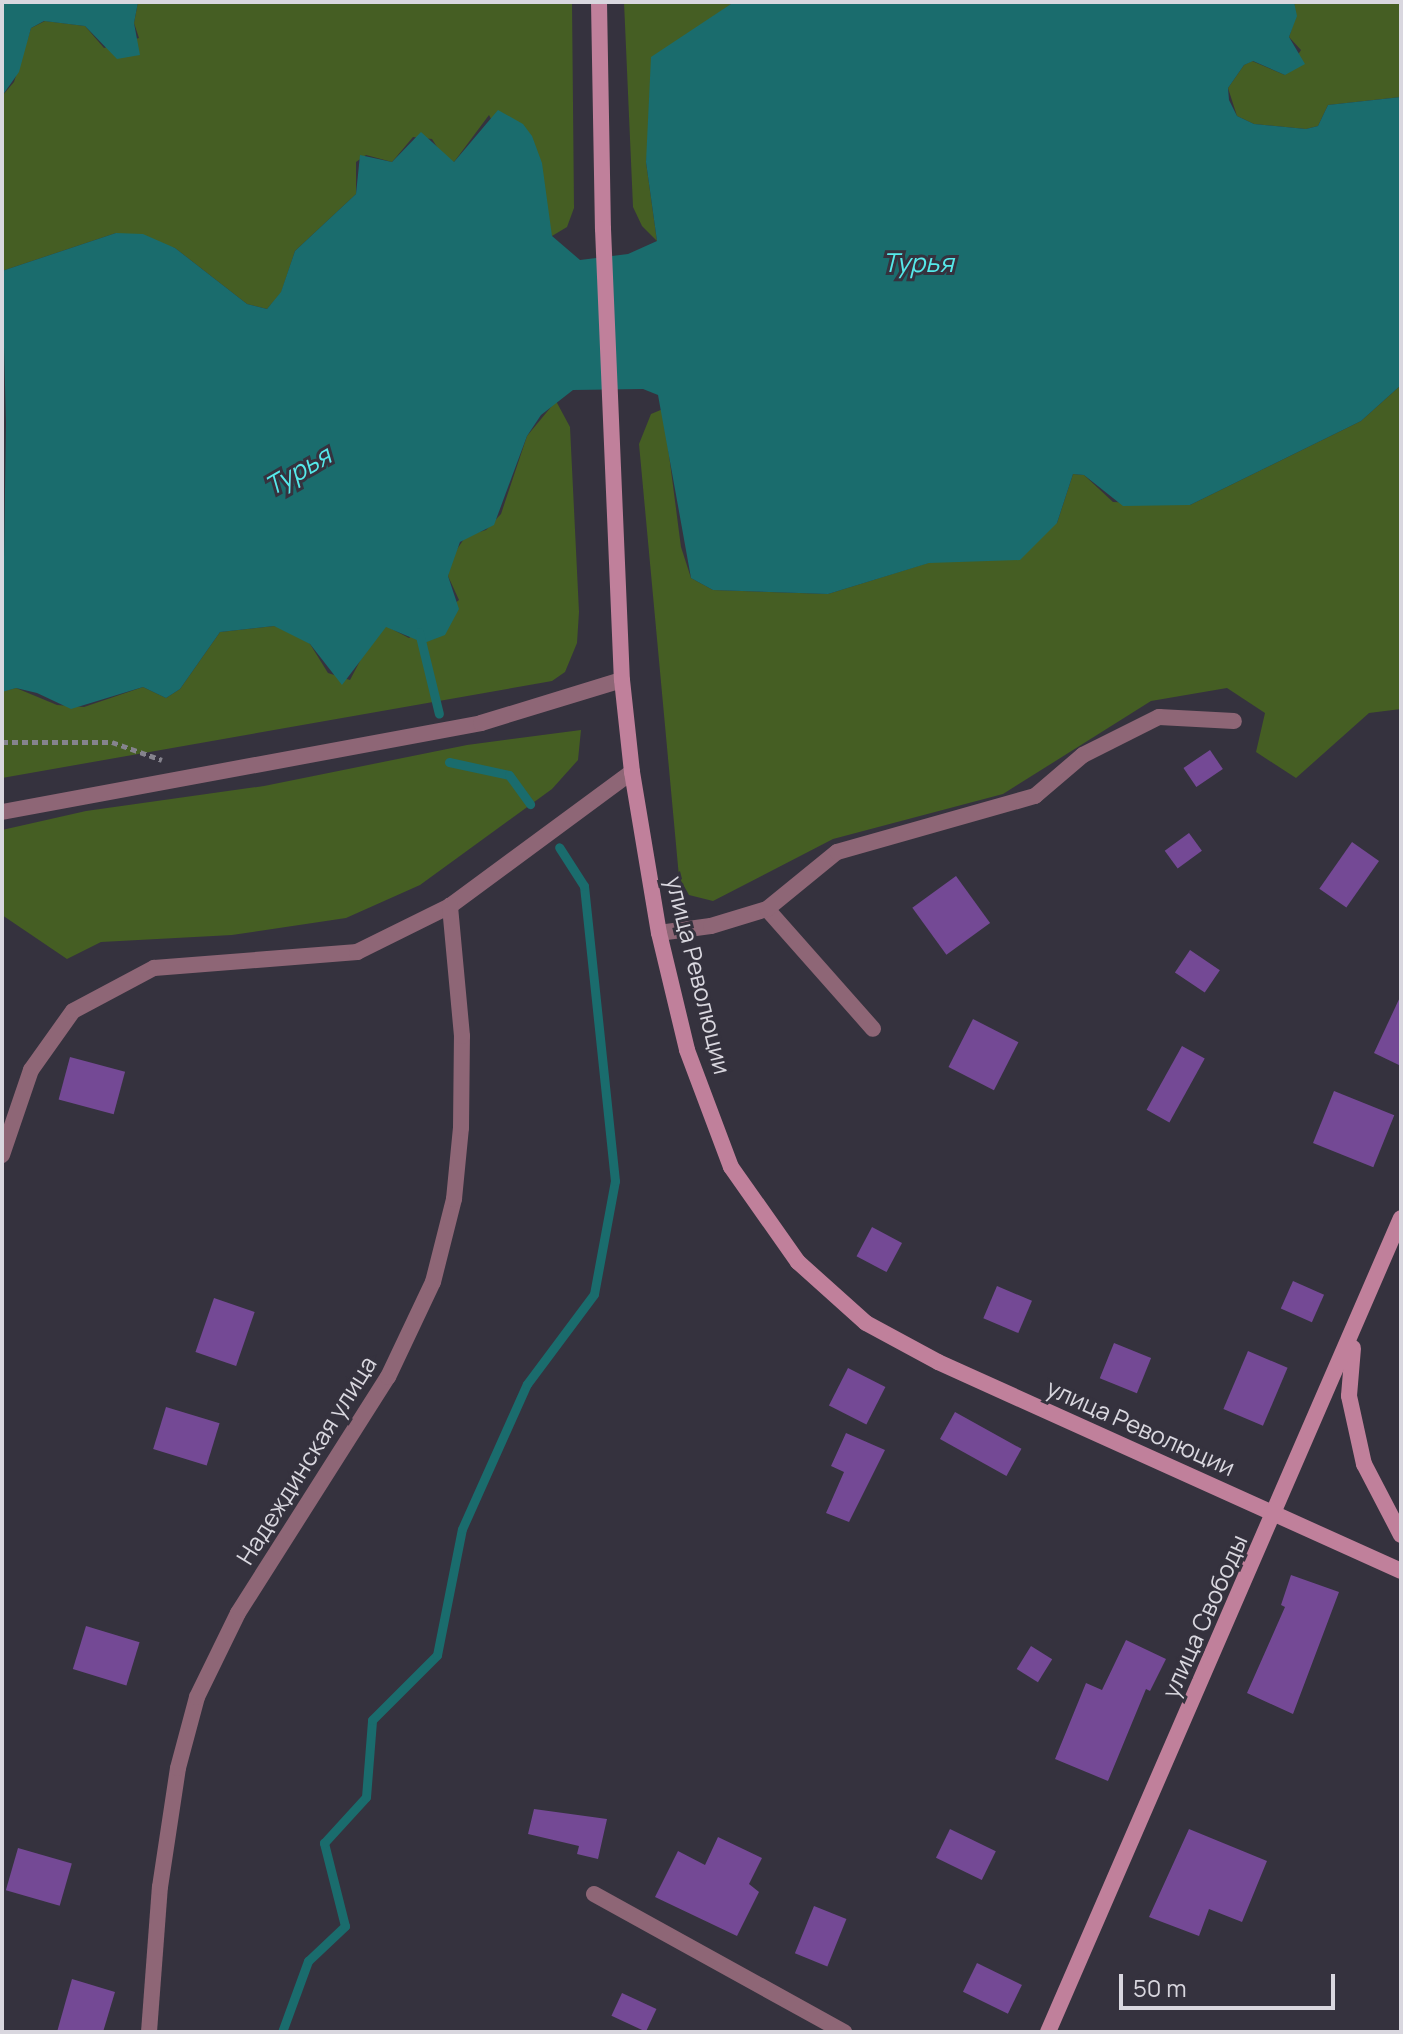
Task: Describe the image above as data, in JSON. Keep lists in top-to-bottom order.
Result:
{
  "streets": {
    "street": ["улица Революции", "Надеждинская улица", "улица Свободы"]
  },
  "crossings": [
    ["улица Революции", "улица Свободы"]
  ],
  "water": ["Турья"],
  "scale_bar": "50 m"
}
